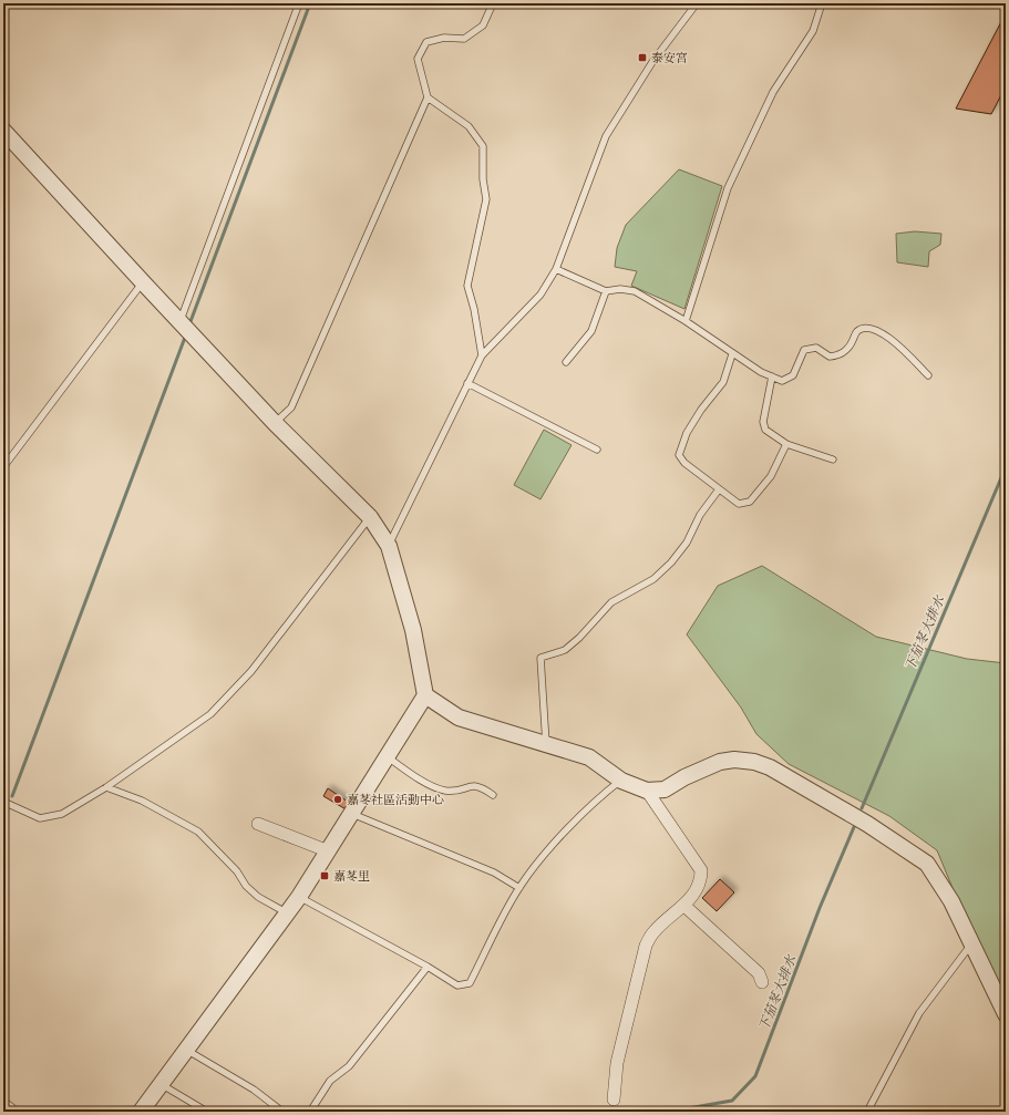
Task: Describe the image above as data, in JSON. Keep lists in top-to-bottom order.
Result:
{
  "water": ["下茄苳大排水"],
  "places": {
    "transit": ["泰安宮", "嘉苳里"],
    "other": ["嘉苳社區活動中心"]
  }
}
